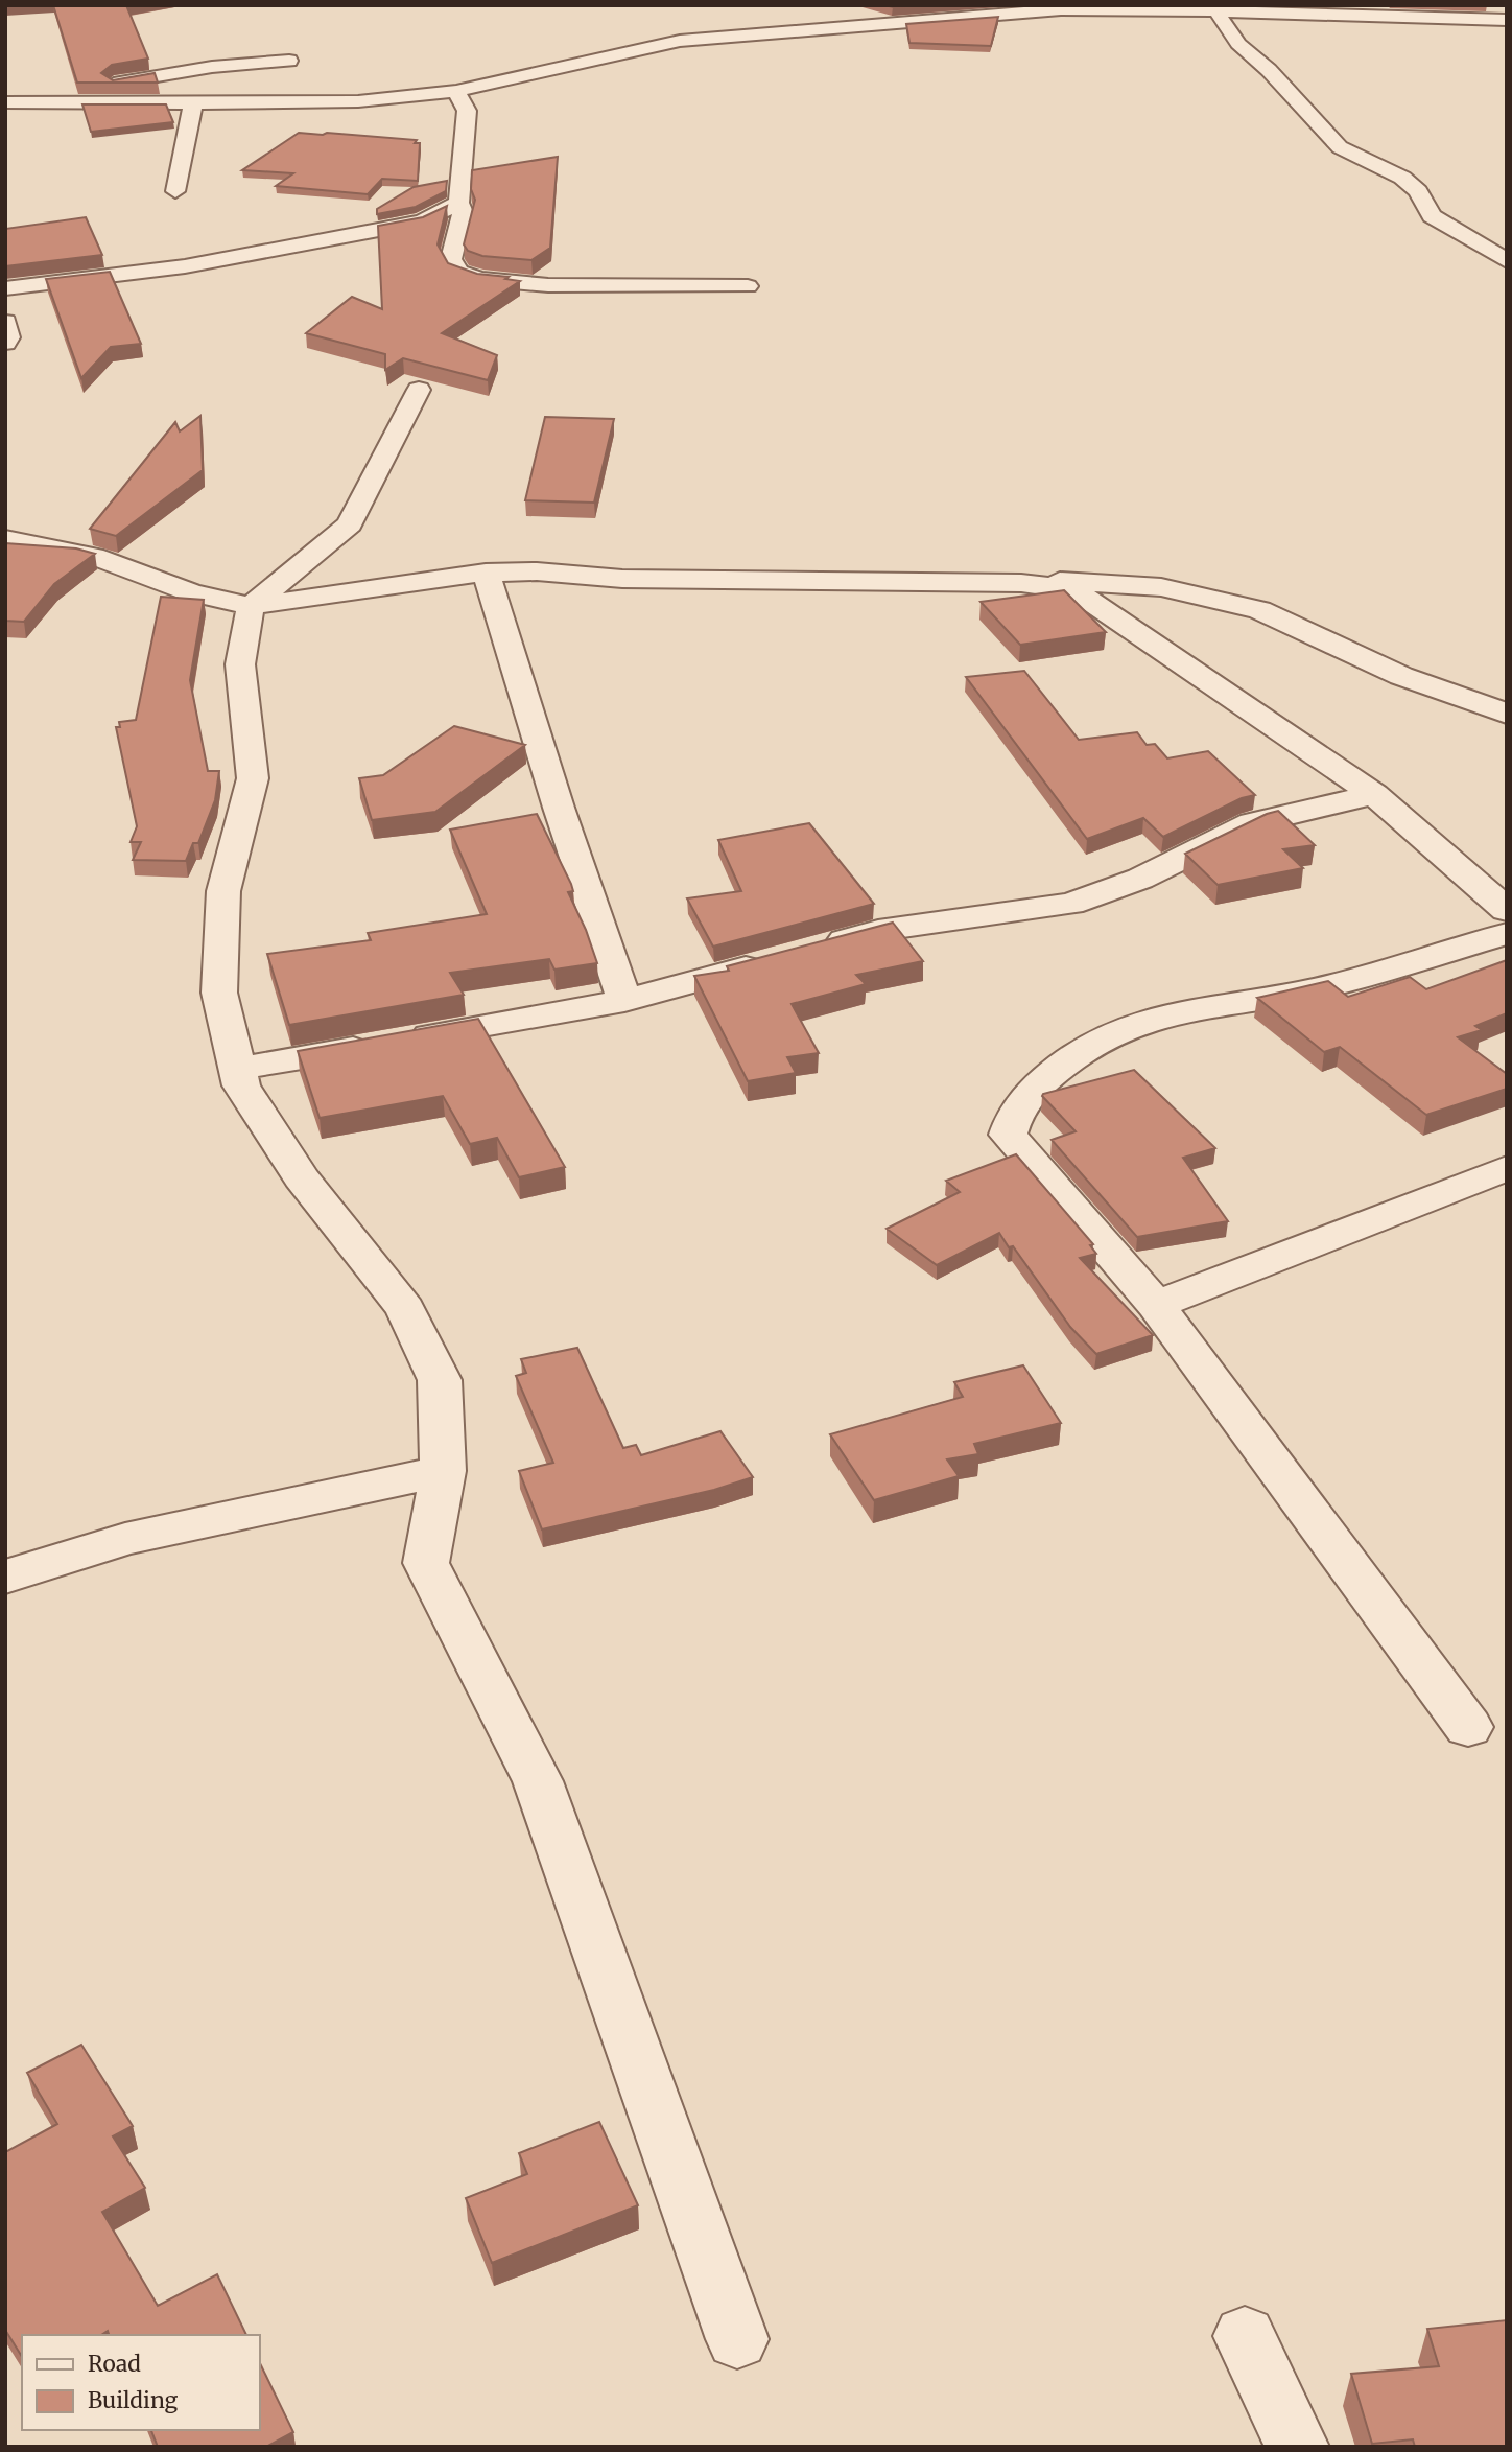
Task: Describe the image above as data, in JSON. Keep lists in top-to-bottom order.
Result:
{
  "legend": ["Road", "Building"]
}
